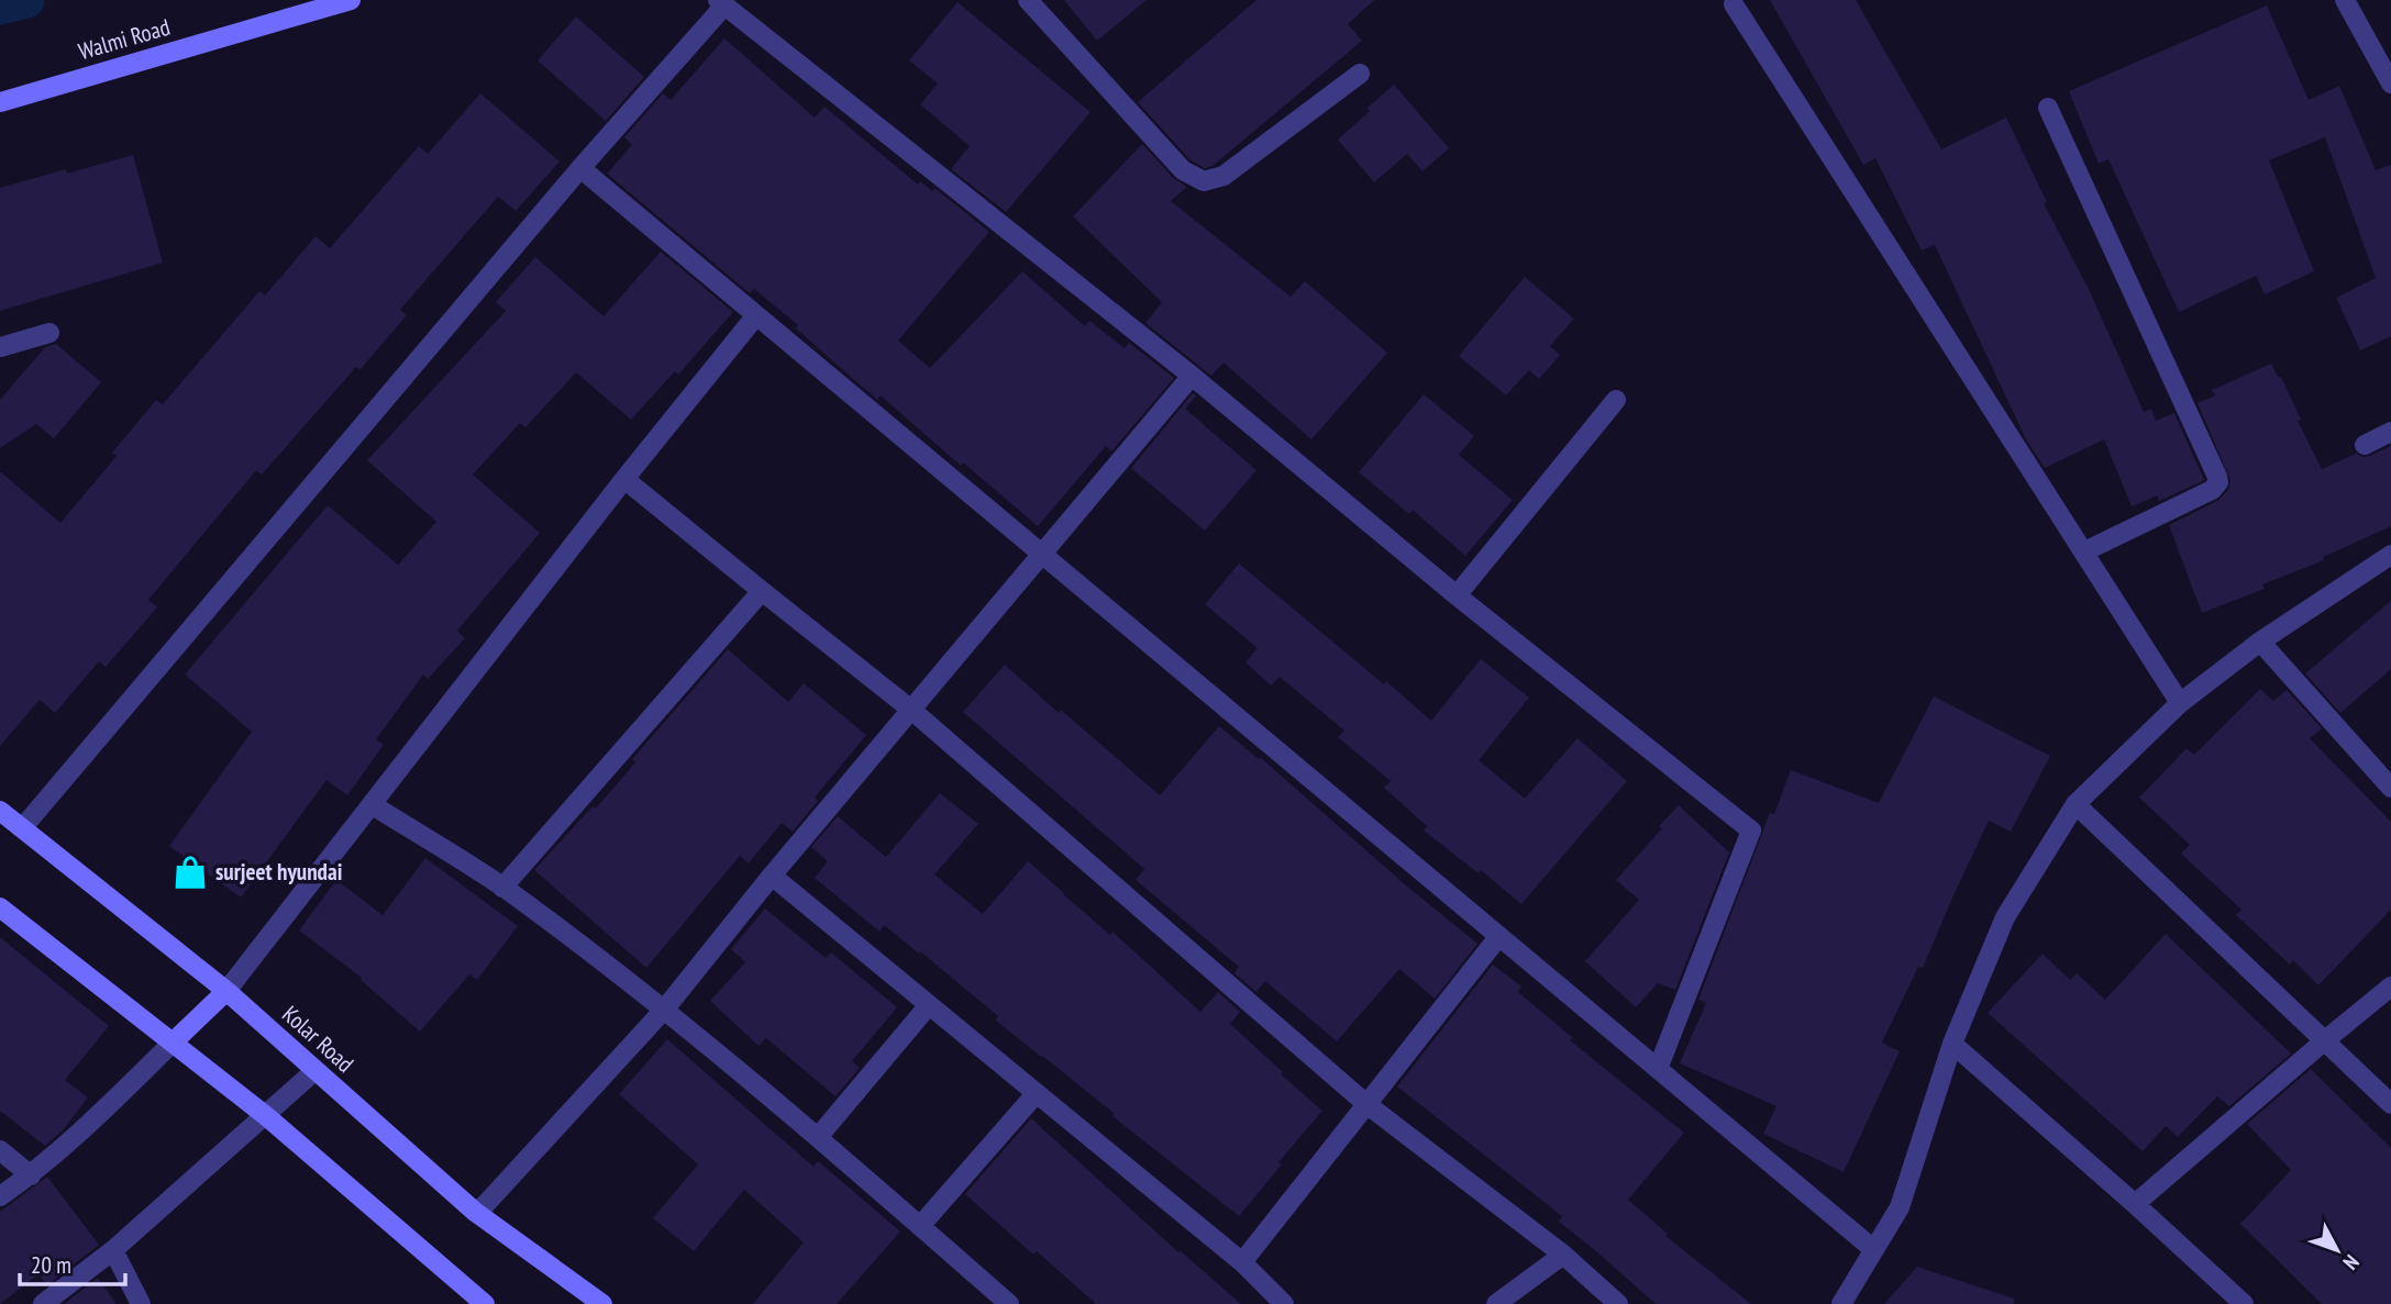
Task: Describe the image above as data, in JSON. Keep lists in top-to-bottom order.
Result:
{
  "streets": {
    "main road": ["Walmi Road", "Kolar Road"]
  },
  "places": {
    "shop": ["surjeet hyundai"]
  },
  "scale_bar": "20 m",
  "north": "bottom right"
}
